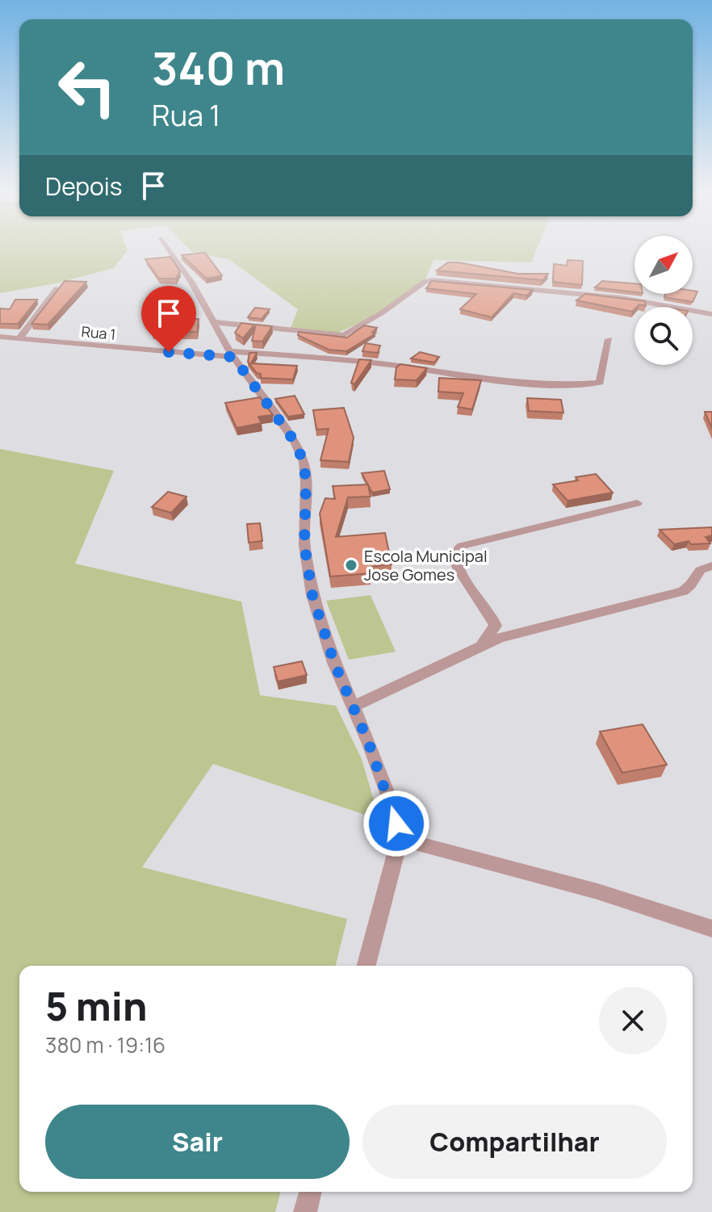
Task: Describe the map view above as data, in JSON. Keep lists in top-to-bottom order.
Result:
{
  "streets": {
    "street": ["Rua 1"]
  },
  "places": ["Escola Municipal Jose Gomes"],
  "north": "top right",
  "page": {
    "turn": ["340 m", "Rua 1"],
    "then": "Depois",
    "heading": ["5 min", "380 m · 19:16"],
    "buttons": ["Sair", "Compartilhar"]
  }
}
